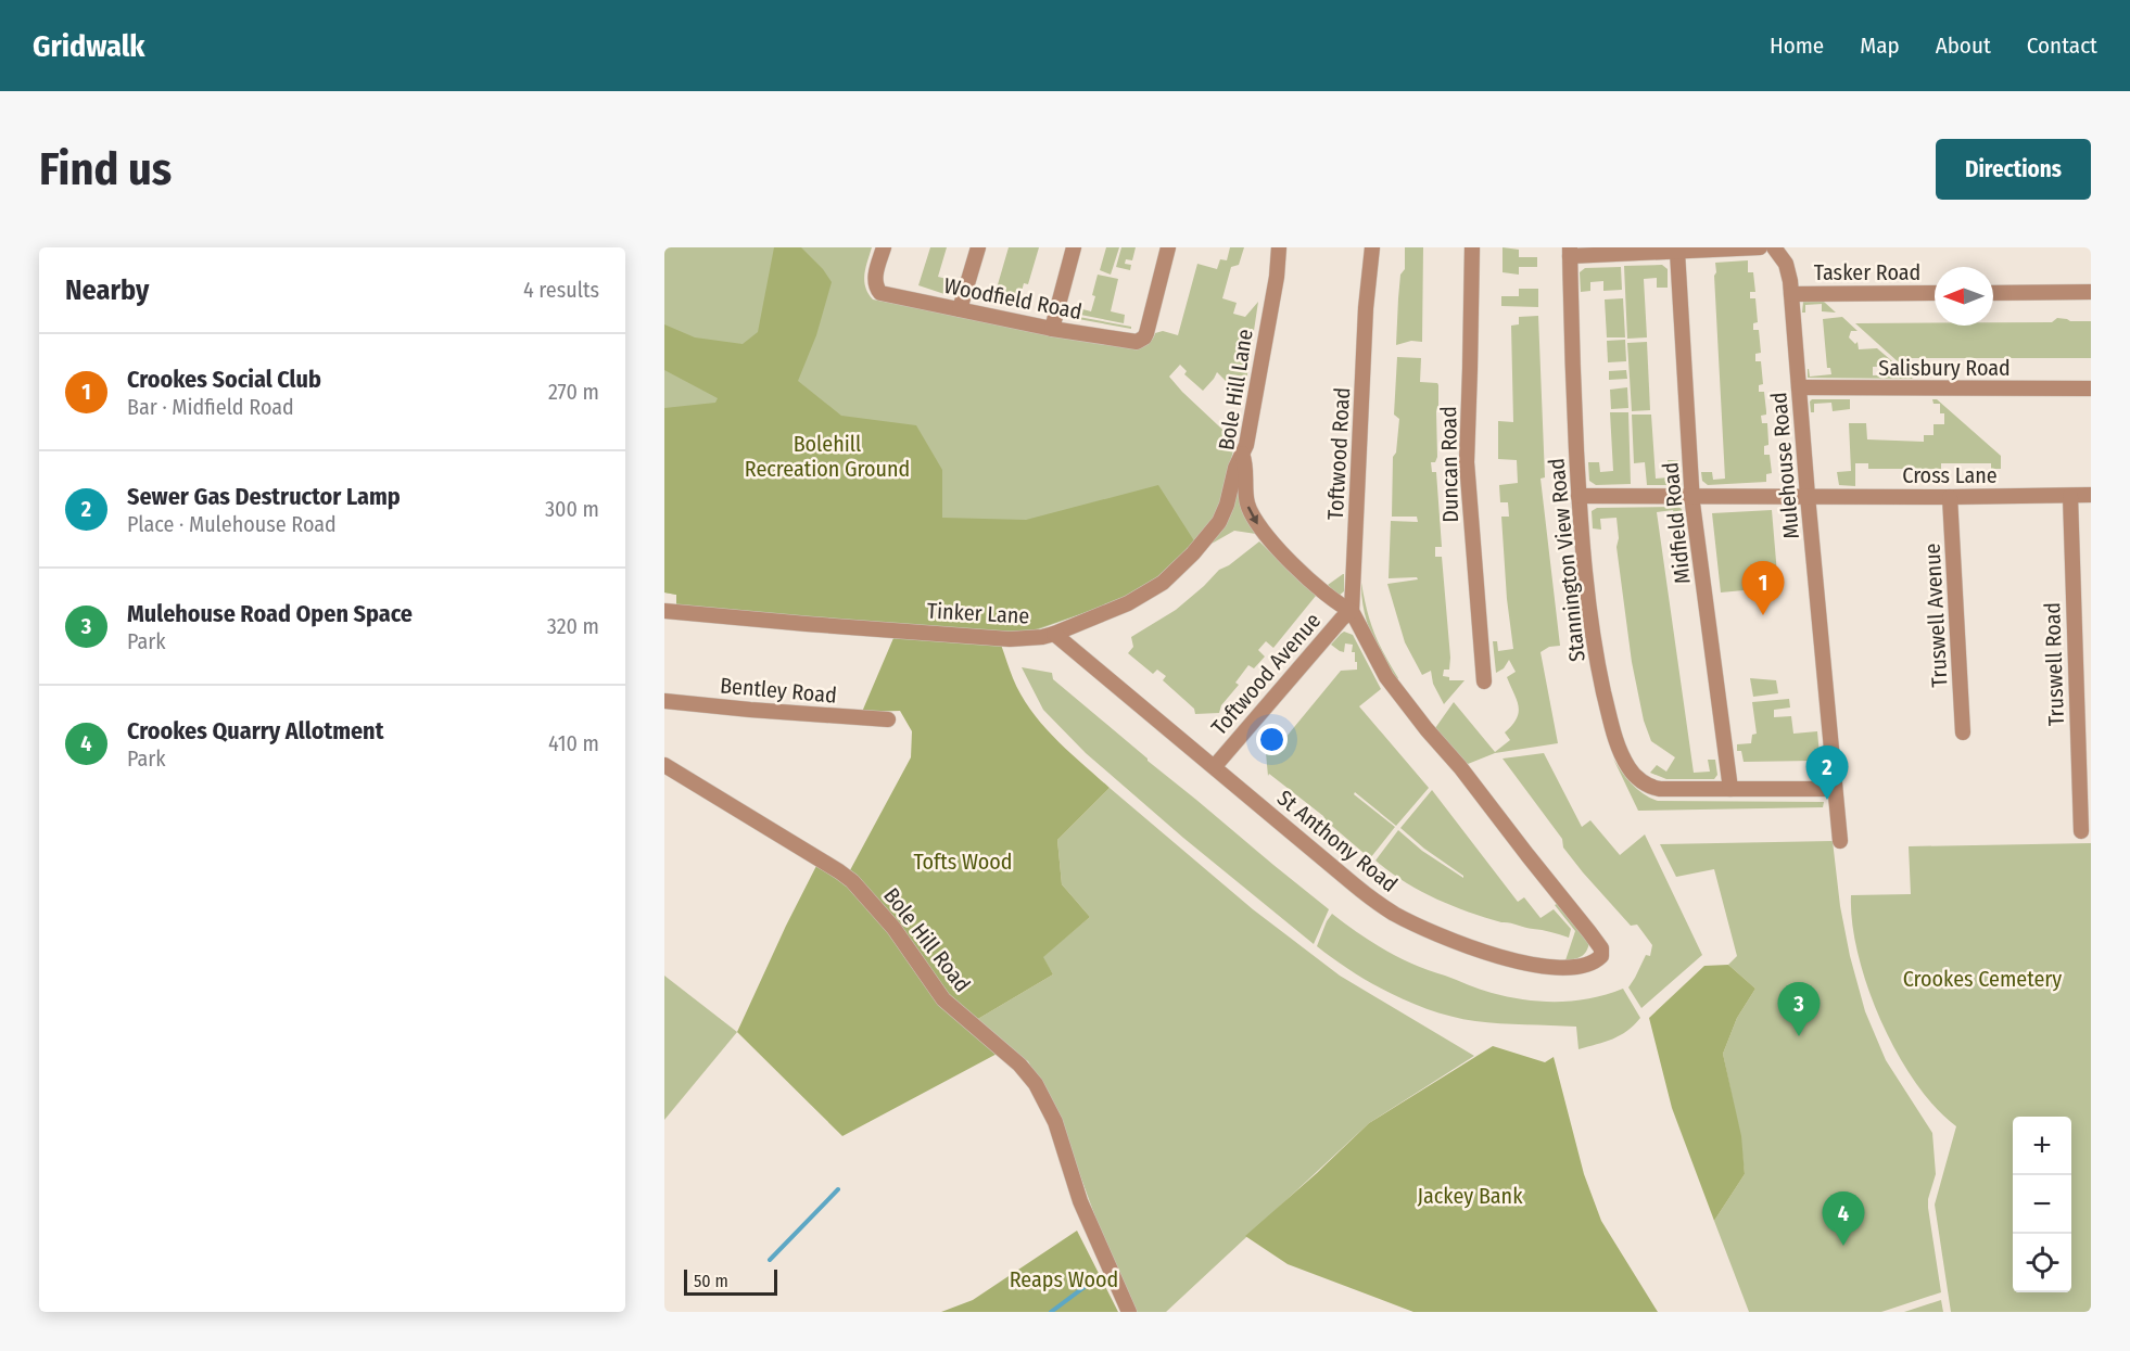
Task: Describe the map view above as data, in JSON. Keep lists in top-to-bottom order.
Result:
{
  "streets": {
    "street": [
      "Tasker Road",
      "Woodfield Road",
      "Salisbury Road",
      "Bole Hill Lane",
      "Toftwood Road",
      "Duncan Road",
      "Mulehouse Road",
      "Cross Lane",
      "Midfield Road",
      "Stannington View Road",
      "Tinker Lane",
      "Truswell Avenue",
      "Truswell Road",
      "Toftwood Avenue",
      "Bentley Road",
      "St Anthony Road",
      "Bole Hill Road"
    ]
  },
  "crossings": [
    ["Tasker Road", "Mulehouse Road"],
    ["Salisbury Road", "Mulehouse Road"],
    ["Bole Hill Lane", "Toftwood Road"],
    ["Bole Hill Lane", "Tinker Lane"],
    ["Bole Hill Lane", "Toftwood Avenue"],
    ["Toftwood Road", "Toftwood Avenue"],
    ["Toftwood Road", "St Anthony Road"],
    ["Mulehouse Road", "Cross Lane"],
    ["Mulehouse Road", "Stannington View Road"],
    ["Cross Lane", "Midfield Road"],
    ["Cross Lane", "Stannington View Road"],
    ["Cross Lane", "Truswell Avenue"],
    ["Cross Lane", "Truswell Road"],
    ["Midfield Road", "Stannington View Road"],
    ["Tinker Lane", "St Anthony Road"],
    ["Toftwood Avenue", "St Anthony Road"]
  ],
  "one_way": ["Bole Hill Lane"],
  "parks": [
    "Bolehill Recreation Ground",
    "Tofts Wood",
    "Crookes Cemetery",
    "Jackey Bank",
    "Reaps Wood"
  ],
  "scale_bar": "50 m",
  "north": "left",
  "page": {
    "header": "Gridwalk",
    "nav": [
      "Home",
      "Map",
      "About",
      "Contact"
    ],
    "buttons": "Directions",
    "title": "Find us",
    "heading": ["Nearby", "4 results"],
    "list": [
      {
        "mark": "1",
        "name": "Crookes Social Club",
        "note": "Bar · Midfield Road",
        "value": "270 m"
      },
      {
        "mark": "2",
        "name": "Sewer Gas Destructor Lamp",
        "note": "Place · Mulehouse Road",
        "value": "300 m"
      },
      {
        "mark": "3",
        "name": "Mulehouse Road Open Space",
        "note": "Park",
        "value": "320 m"
      },
      {
        "mark": "4",
        "name": "Crookes Quarry Allotment",
        "note": "Park",
        "value": "410 m"
      }
    ],
    "pins": [
      "1",
      "2",
      "3",
      "4"
    ],
    "map_buttons": ["+", "−"],
    "scale": "50 m"
  }
}
